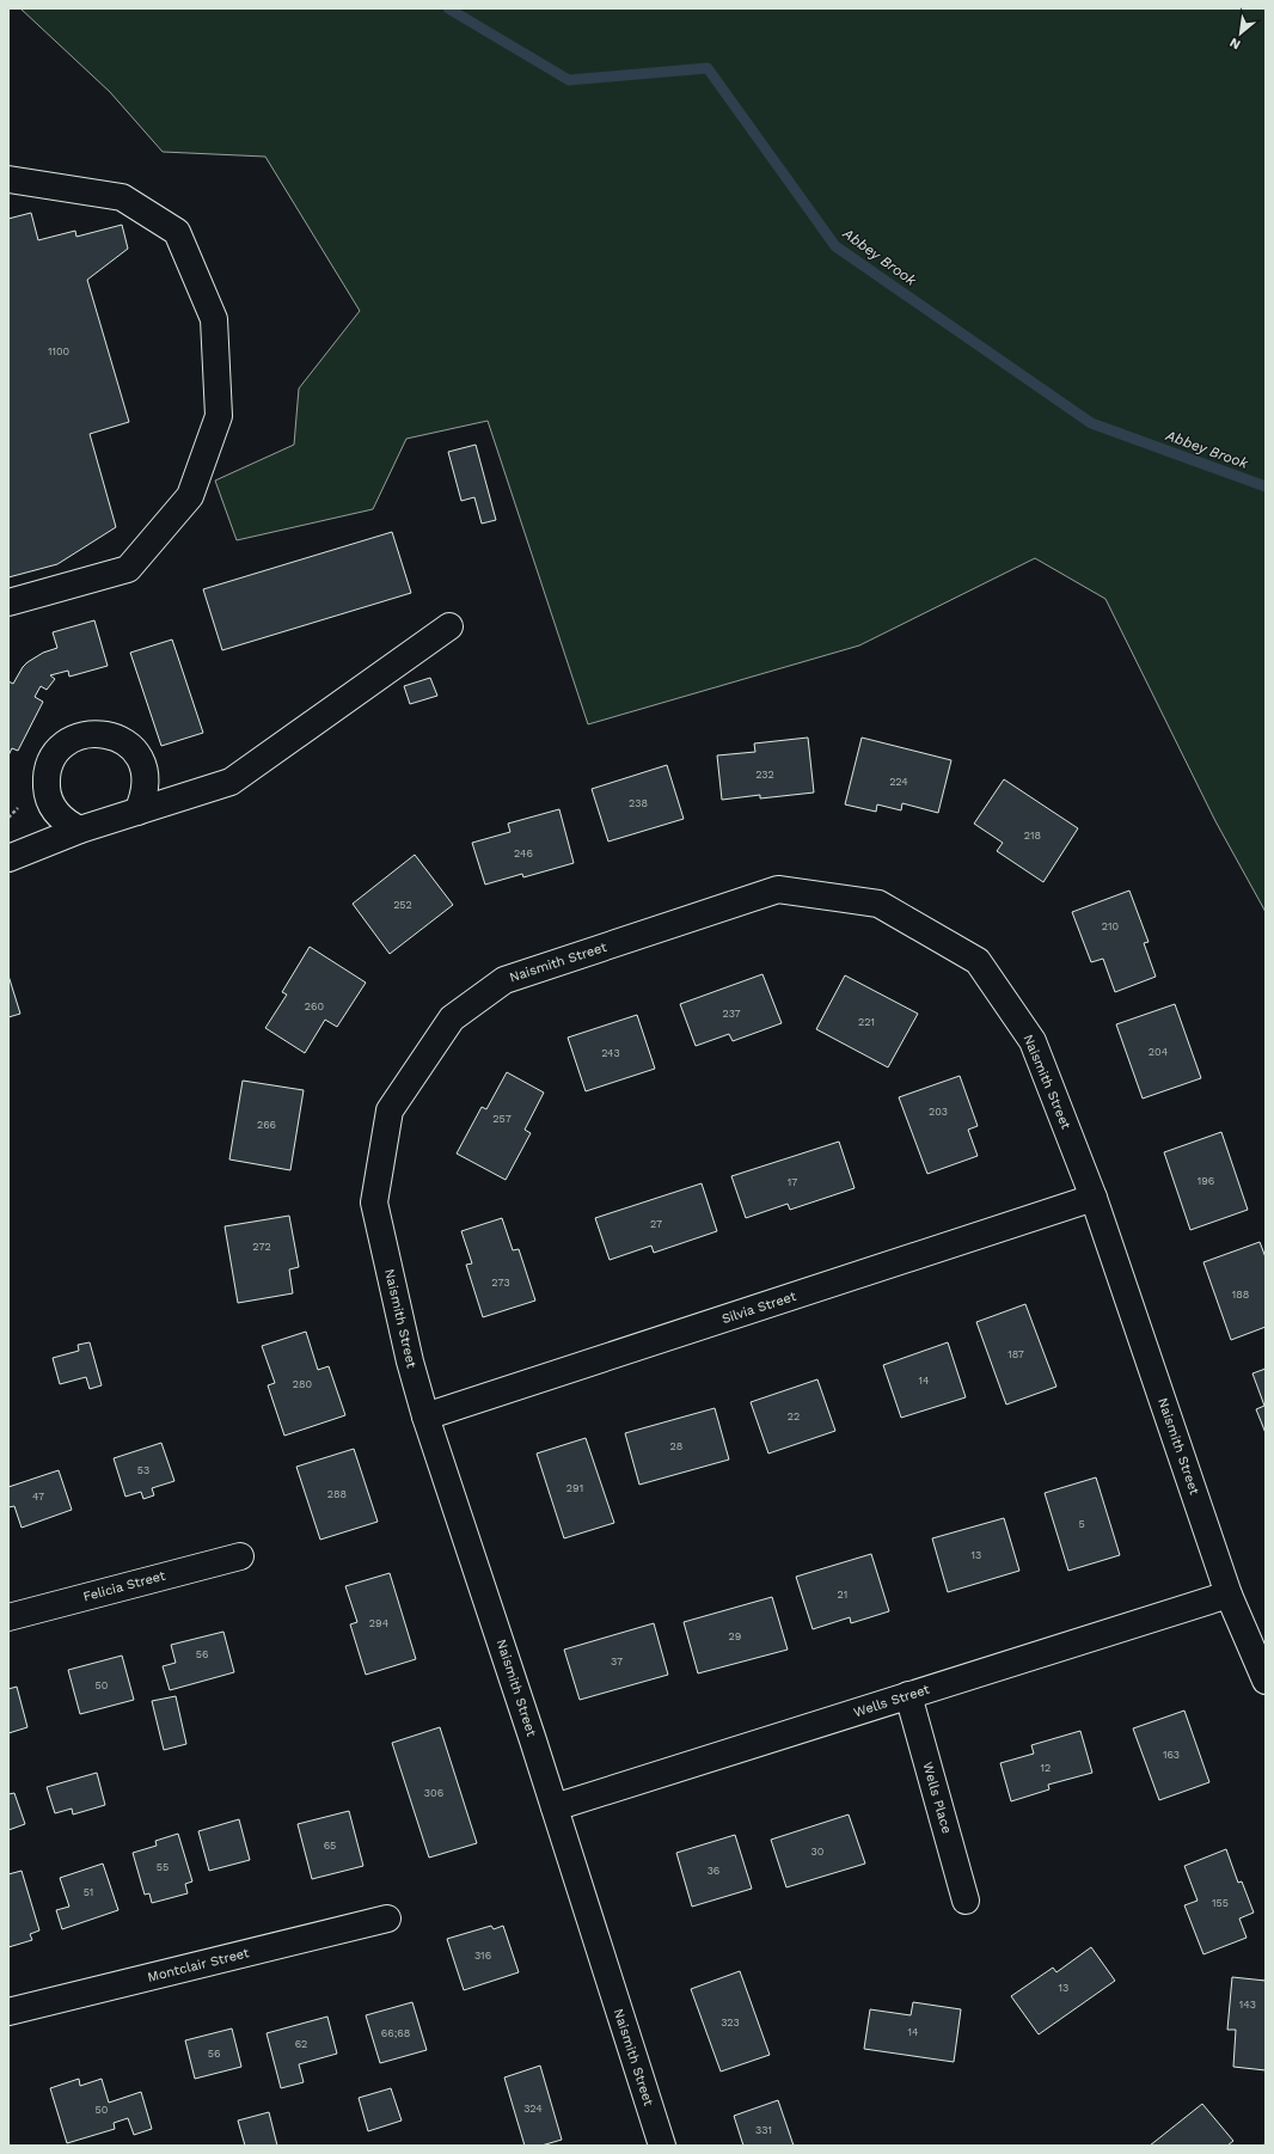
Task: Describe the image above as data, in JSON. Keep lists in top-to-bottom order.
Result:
{
  "streets": {
    "street": [
      "Naismith Street",
      "Silvia Street",
      "Felicia Street",
      "Wells Street",
      "Wells Place",
      "Montclair Street"
    ]
  },
  "crossings": [
    ["Naismith Street", "Silvia Street"],
    ["Naismith Street", "Wells Street"],
    ["Wells Street", "Wells Place"]
  ],
  "water": ["Abbey Brook"],
  "house_numbers": [
    "1100",
    "232",
    "224",
    "238",
    "218",
    "246",
    "252",
    "210",
    "260",
    "237",
    "221",
    "204",
    "243",
    "203",
    "257",
    "266",
    "196",
    "17",
    "27",
    "272",
    "273",
    "188",
    "187",
    "14",
    "280",
    "22",
    "28",
    "53",
    "291",
    "288",
    "47",
    "5",
    "13",
    "21",
    "294",
    "29",
    "56",
    "37",
    "50",
    "163",
    "12",
    "306",
    "65",
    "30",
    "55",
    "36",
    "51",
    "155",
    "316",
    "13",
    "143",
    "323",
    "14",
    "66;68",
    "62",
    "56",
    "324",
    "50",
    "331"
  ],
  "north": "bottom left"
}
